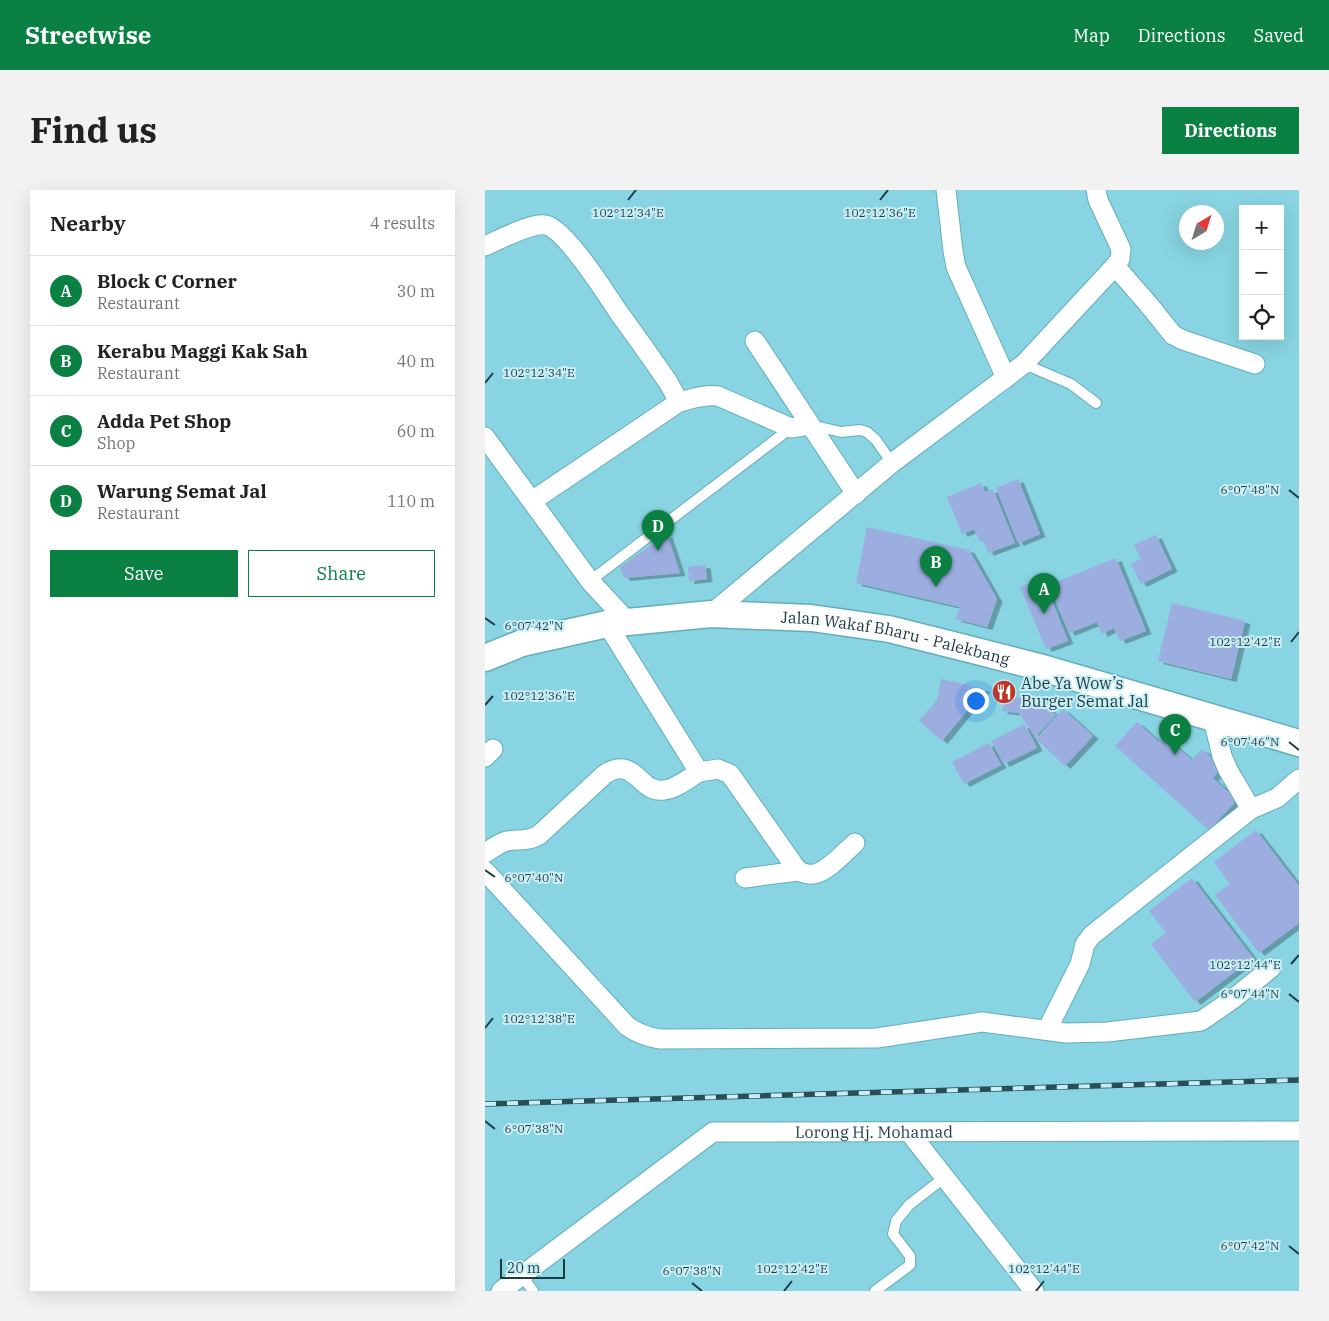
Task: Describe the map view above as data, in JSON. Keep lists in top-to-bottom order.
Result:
{
  "streets": {
    "main road": ["Jalan Wakaf Bharu - Palekbang"],
    "street": ["Lorong Hj. Mohamad"]
  },
  "places": {
    "restaurant": ["Abe Ya Wow’s Burger Semat Jal"]
  },
  "scale_bar": "20 m",
  "north": "top right",
  "page": {
    "header": "Streetwise",
    "nav": ["Map", "Directions", "Saved"],
    "title": "Find us",
    "buttons": [
      "Directions",
      ["Save", "Share"]
    ],
    "heading": ["Nearby", "4 results"],
    "map_buttons": ["+", "−"],
    "list": [
      {
        "mark": "A",
        "name": "Block C Corner",
        "note": "Restaurant",
        "value": "30 m"
      },
      {
        "mark": "B",
        "name": "Kerabu Maggi Kak Sah",
        "note": "Restaurant",
        "value": "40 m"
      },
      {
        "mark": "C",
        "name": "Adda Pet Shop",
        "note": "Shop",
        "value": "60 m"
      },
      {
        "mark": "D",
        "name": "Warung Semat Jal",
        "note": "Restaurant",
        "value": "110 m"
      }
    ],
    "pins": [
      "D",
      "B",
      "A",
      "C"
    ],
    "scale": "20 m"
  },
  "coordinates": [
    "102°12'34\"E",
    "102°12'36\"E",
    "6°07'48\"N",
    "6°07'42\"N",
    "102°12'42\"E",
    "6°07'46\"N",
    "6°07'40\"N",
    "102°12'44\"E",
    "6°07'44\"N",
    "102°12'38\"E",
    "6°07'38\"N"
  ]
}
